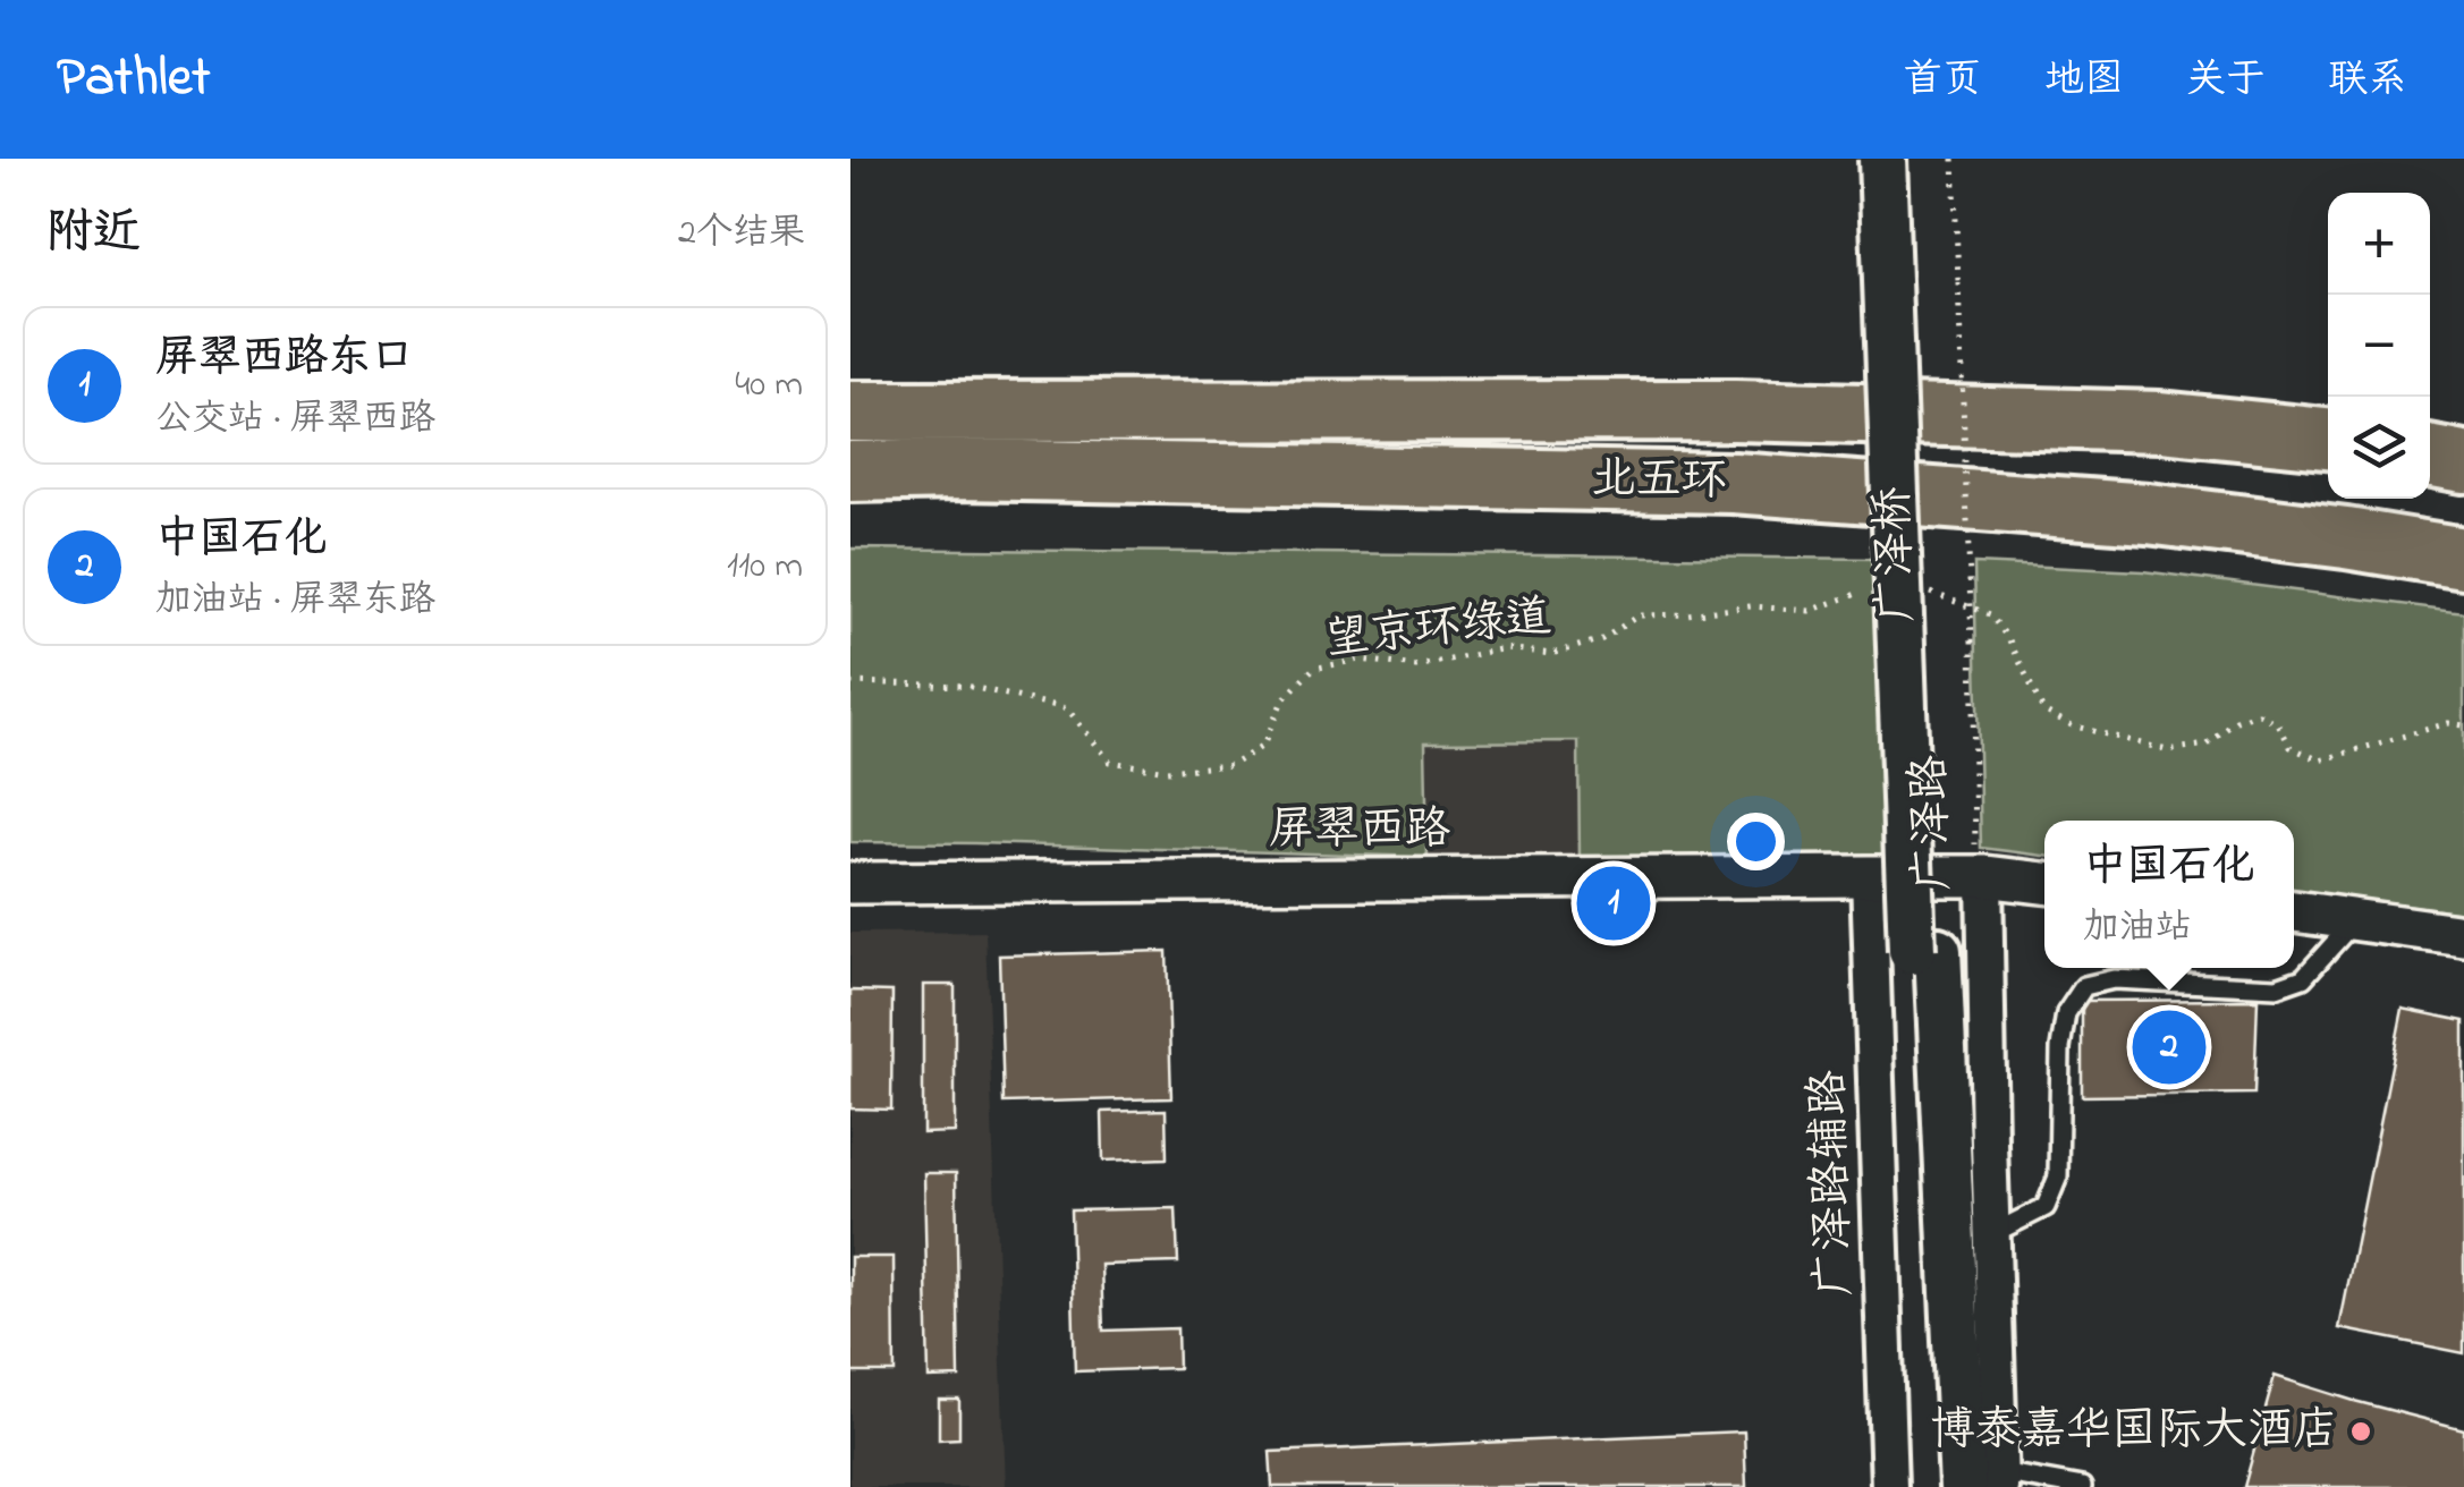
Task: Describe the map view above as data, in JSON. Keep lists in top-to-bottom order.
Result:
{
  "streets": {
    "highway": ["北五环"],
    "main road": ["广泽桥", "广泽路"],
    "street": ["屏翠西路", "广泽路辅路"],
    "path": ["望京环绿道"]
  },
  "crossings": [
    ["广泽桥", "广泽路"],
    ["屏翠西路", "广泽路辅路"]
  ],
  "places": ["博泰嘉华国际大酒店"],
  "page": {
    "header": "Pathlet",
    "nav": [
      "首页",
      "地图",
      "关于",
      "联系"
    ],
    "heading": ["附近", "2个结果"],
    "map_buttons": ["+", "−"],
    "list": [
      {
        "mark": "1",
        "name": "屏翠西路东口",
        "note": "公交站 · 屏翠西路",
        "value": "40 m"
      },
      {
        "mark": "2",
        "name": "中国石化",
        "note": "加油站 · 屏翠东路",
        "value": "110 m"
      }
    ],
    "popup": ["中国石化", "加油站"],
    "pins": ["1", "2"]
  }
}
